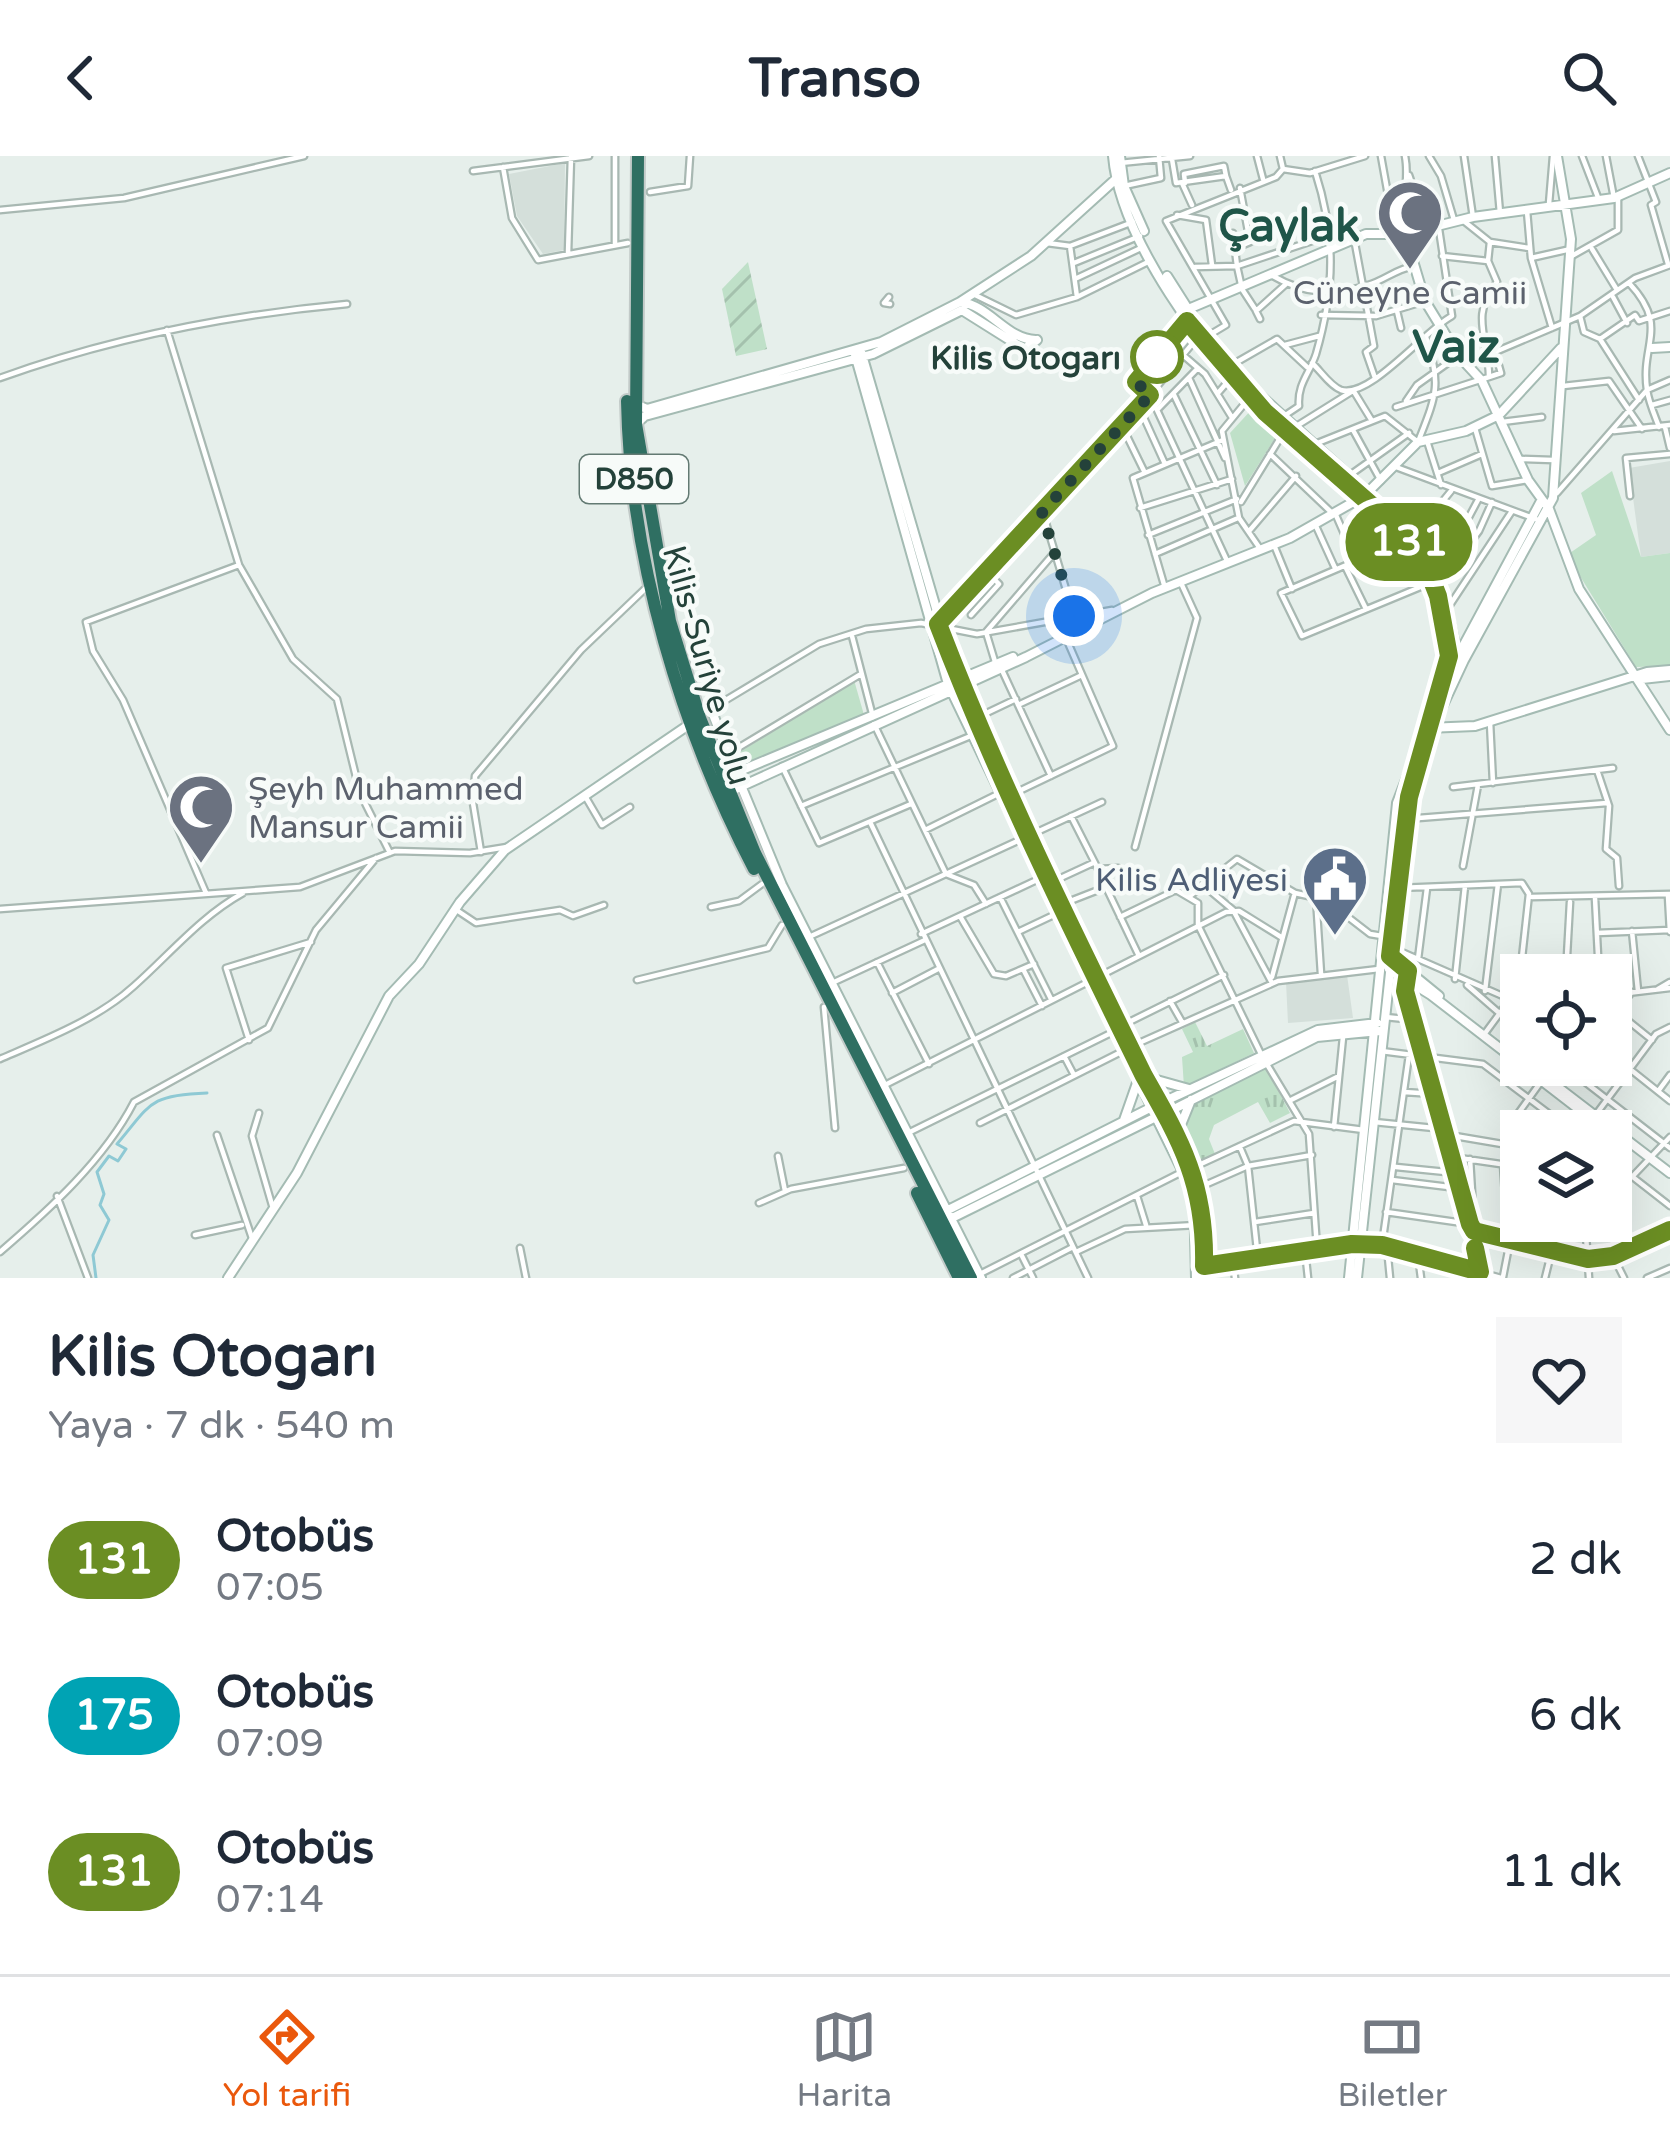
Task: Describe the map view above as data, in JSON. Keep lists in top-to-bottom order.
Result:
{
  "streets": {
    "highway": ["D850", "Kilis-Suriye yolu"]
  },
  "crossings": [
    ["D850", "Kilis-Suriye yolu"]
  ],
  "districts": ["Çaylak", "Vaiz"],
  "places": {
    "mosque": ["Cüneyne Camii", "Şeyh Muhammed Mansur Camii"],
    "other": ["Kilis Otogarı"],
    "public building": ["Kilis Adliyesi"]
  },
  "lines": ["bus line 131"],
  "page": {
    "header": "Transo",
    "on_map": "131",
    "heading": ["Kilis Otogarı", "Yaya · 7 dk · 540 m"],
    "list": [
      {
        "mark": "131",
        "name": "Otobüs",
        "note": "07:05",
        "value": "2 dk"
      },
      {
        "mark": "175",
        "name": "Otobüs",
        "note": "07:09",
        "value": "6 dk"
      },
      {
        "mark": "131",
        "name": "Otobüs",
        "note": "07:14",
        "value": "11 dk"
      }
    ],
    "tabs": ["Yol tarifi", "Harita", "Biletler"]
  }
}
